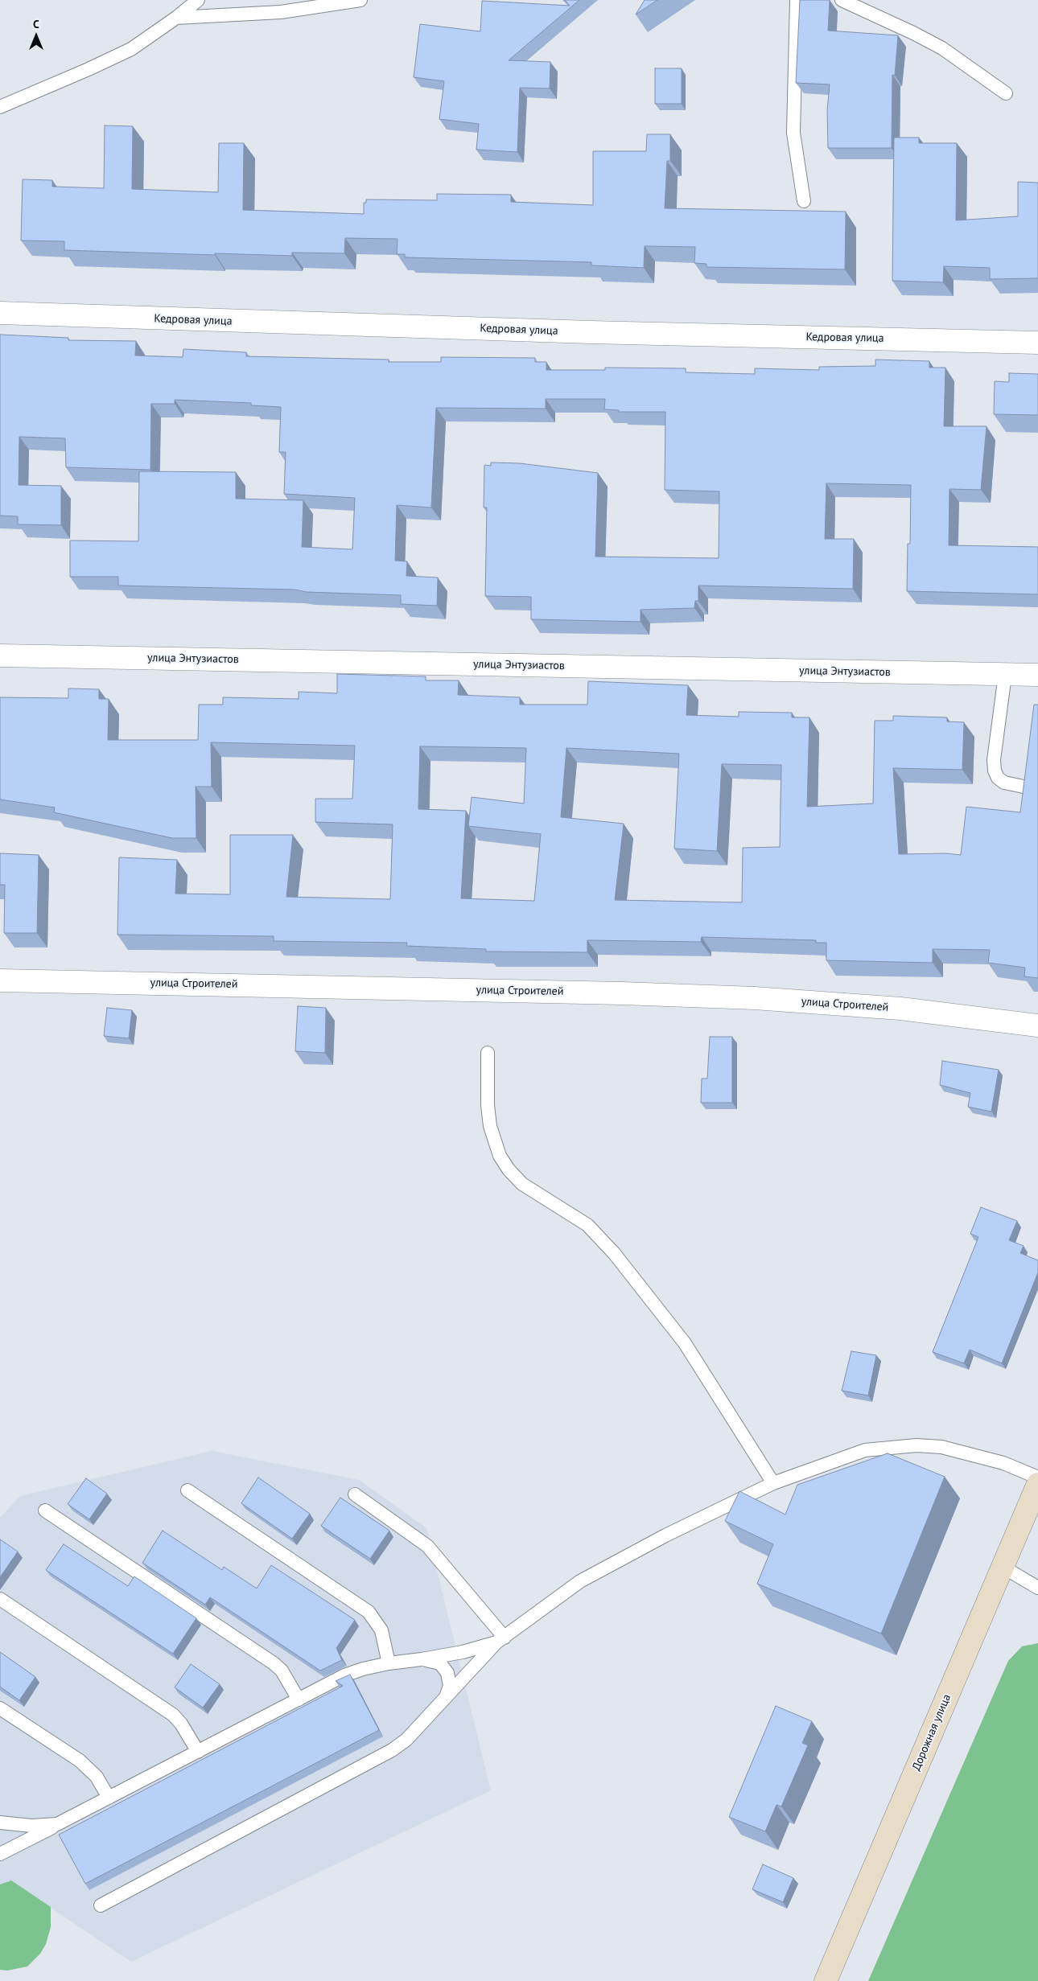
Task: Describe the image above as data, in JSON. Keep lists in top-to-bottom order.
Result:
{
  "streets": {
    "street": [
      "Кедровая улица",
      "улица Энтузиастов",
      "улица Строителей",
      "Дорожная улица"
    ]
  },
  "north": "top"
}
